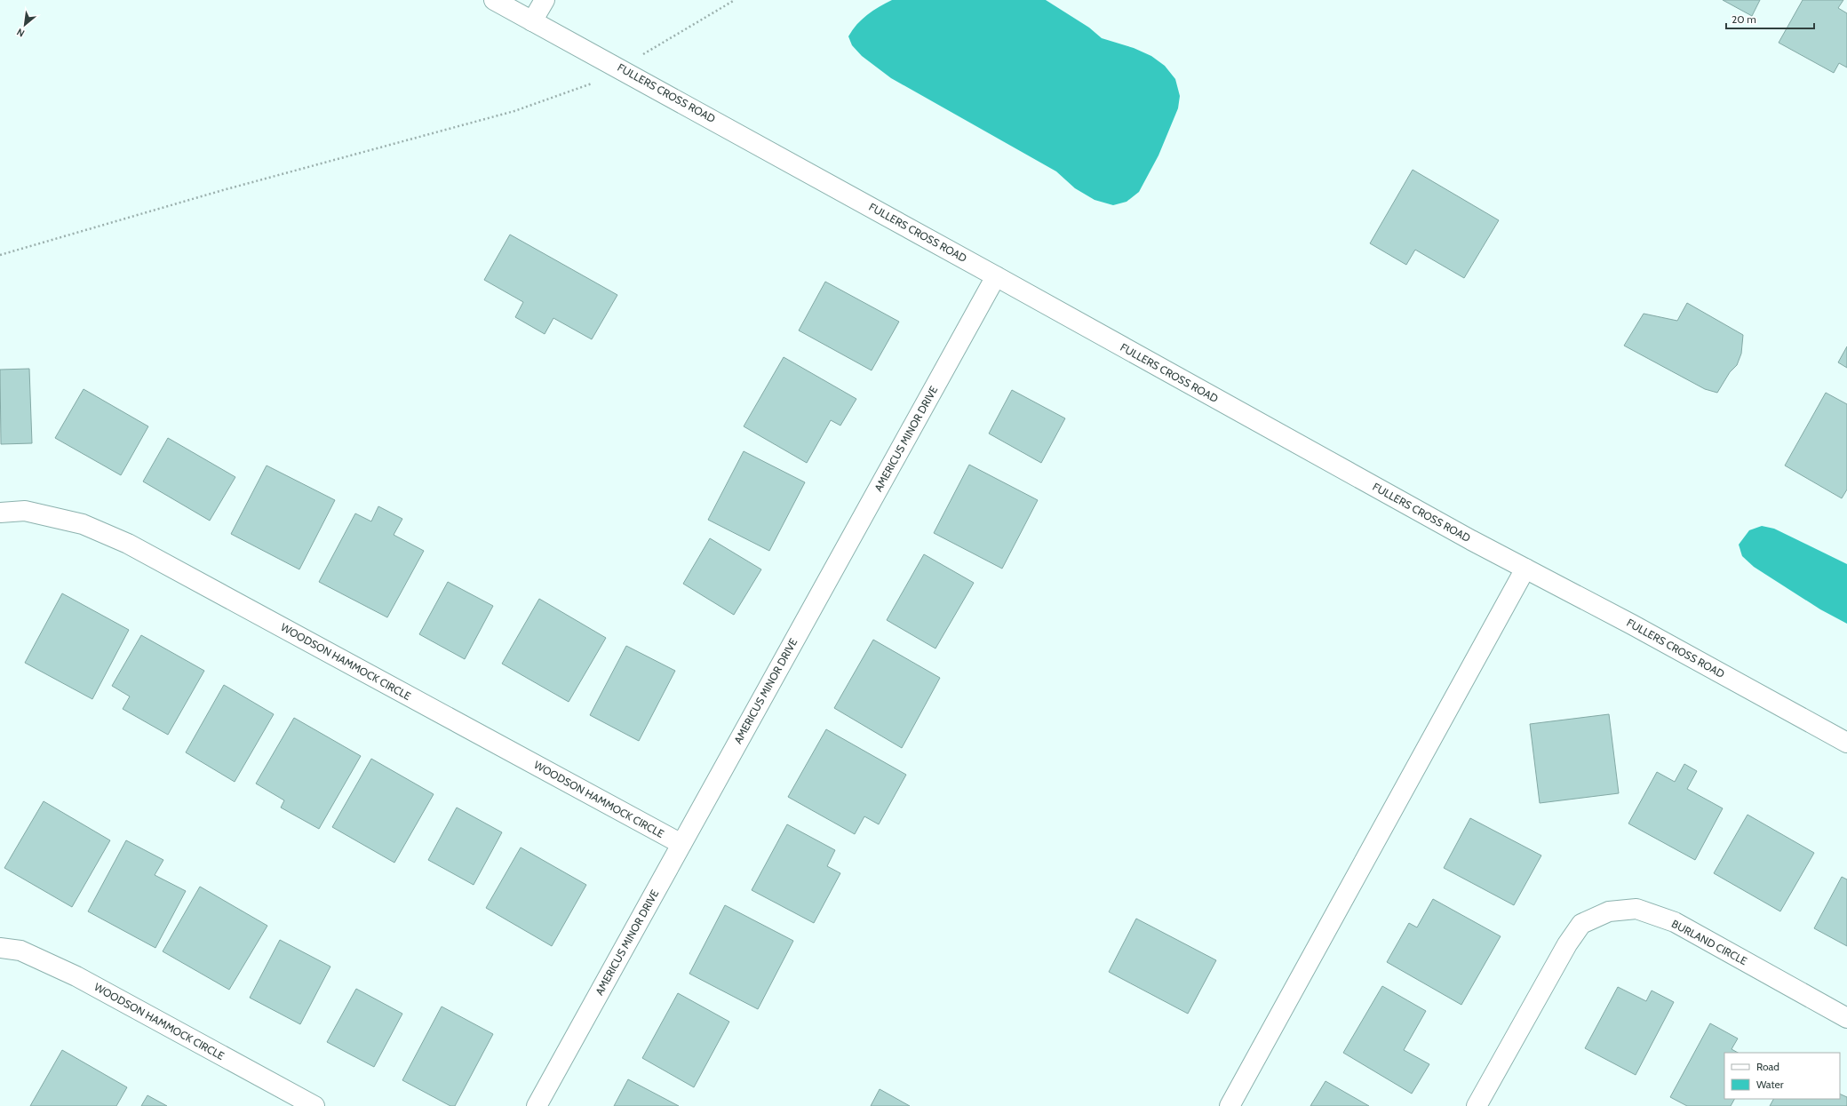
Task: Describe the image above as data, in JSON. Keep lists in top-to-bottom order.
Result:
{
  "streets": {
    "street": [
      "FULLERS CROSS ROAD",
      "AMERICUS MINOR DRIVE",
      "WOODSON HAMMOCK CIRCLE",
      "BURLAND CIRCLE"
    ]
  },
  "crossings": [
    ["FULLERS CROSS ROAD", "AMERICUS MINOR DRIVE"],
    ["AMERICUS MINOR DRIVE", "WOODSON HAMMOCK CIRCLE"]
  ],
  "legend": ["Road", "Water"],
  "scale_bar": "20 m",
  "north": "bottom left"
}
